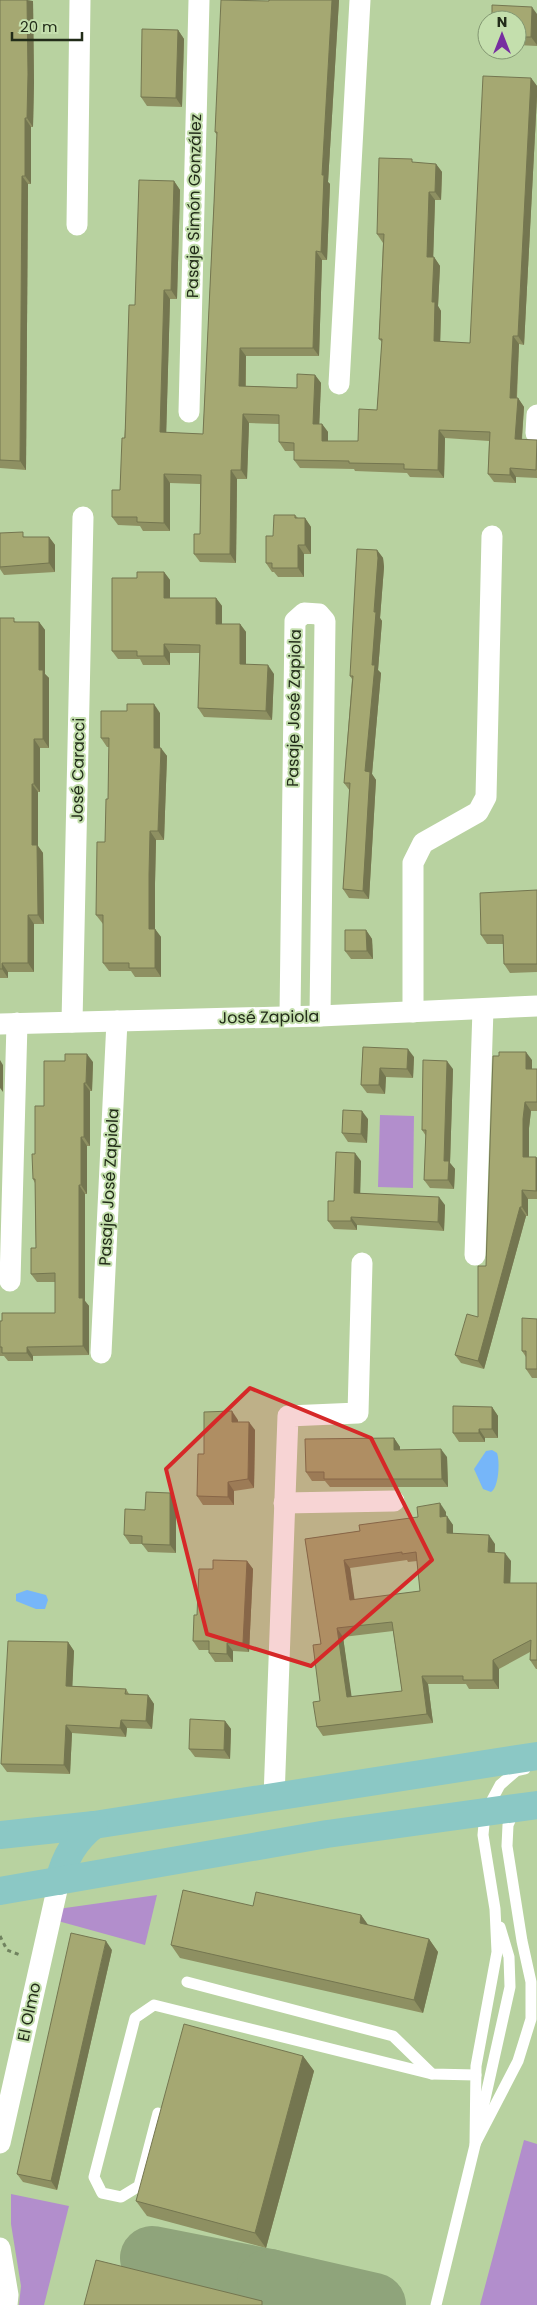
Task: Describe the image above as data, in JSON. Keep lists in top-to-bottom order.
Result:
{
  "streets": {
    "street": [
      "Pasaje Simón González",
      "Pasaje José Zapiola",
      "José Caracci",
      "José Zapiola",
      "El Olmo"
    ]
  },
  "crossings": [
    ["Pasaje José Zapiola", "José Zapiola"],
    ["José Caracci", "José Zapiola"]
  ],
  "scale_bar": "20 m",
  "north": "top"
}
